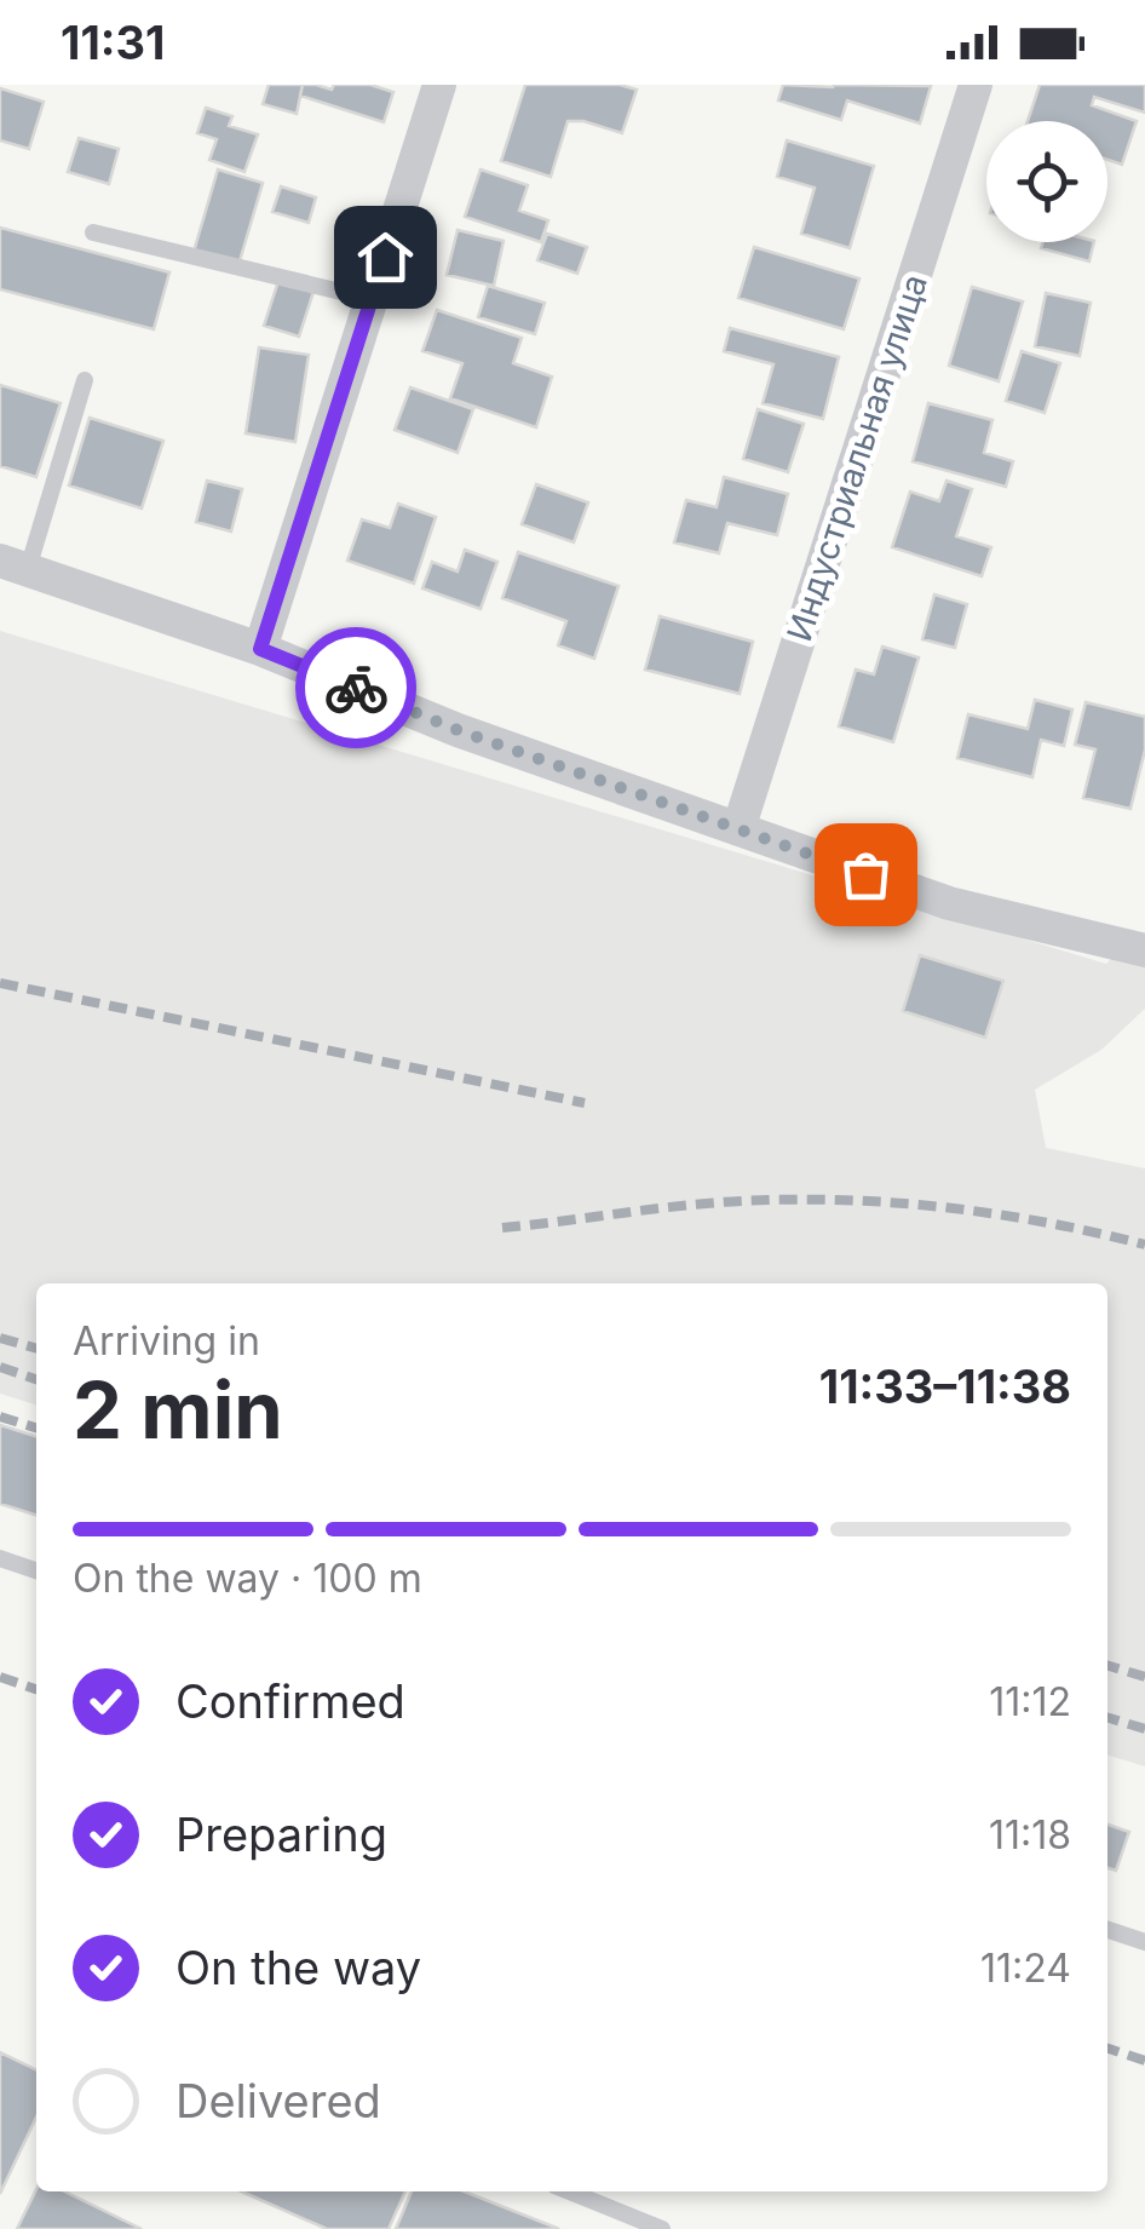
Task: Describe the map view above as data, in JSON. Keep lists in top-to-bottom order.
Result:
{
  "streets": {
    "street": ["Индустриальная улица"]
  },
  "page": {
    "status": "11:31",
    "heading": ["2 min", "Arriving in", "11:33–11:38"],
    "bar": "On the way · 100 m",
    "list": [
      ["Confirmed", "11:12"],
      ["Preparing", "11:18"],
      ["On the way", "11:24"],
      "Delivered"
    ]
  }
}
